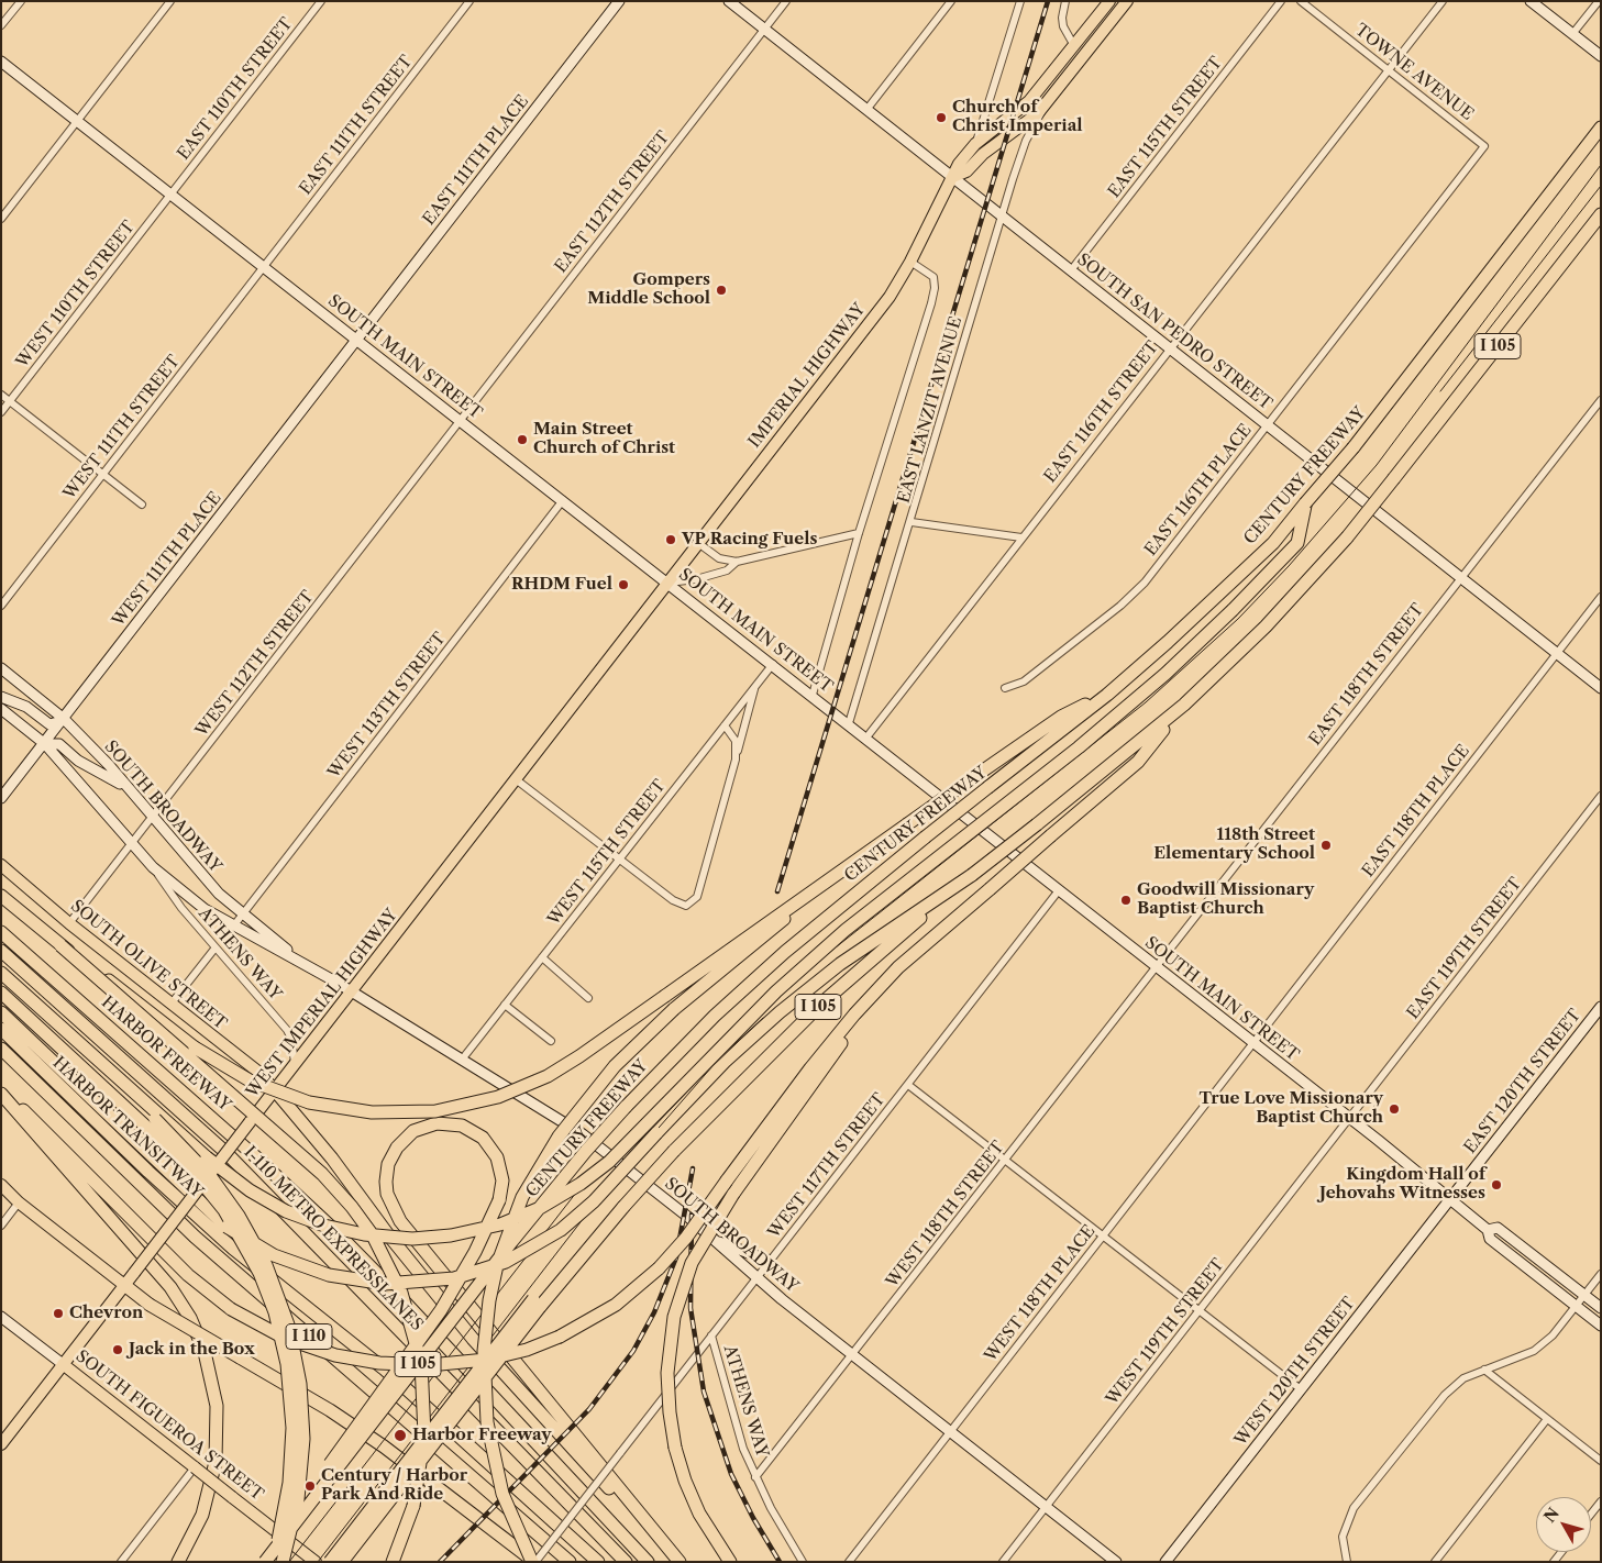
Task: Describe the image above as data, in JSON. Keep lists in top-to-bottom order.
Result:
{
  "streets": {
    "highway": [
      "I 105",
      "CENTURY FREEWAY",
      "HARBOR FREEWAY",
      "HARBOR TRANSITWAY",
      "I-110 METRO EXPRESSLANES",
      "I 110"
    ],
    "main road": [
      "EAST 111TH PLACE",
      "SOUTH SAN PEDRO STREET",
      "SOUTH MAIN STREET",
      "IMPERIAL HIGHWAY",
      "WEST 111TH PLACE",
      "SOUTH BROADWAY",
      "SOUTH OLIVE STREET",
      "WEST IMPERIAL HIGHWAY",
      "EAST 120TH STREET",
      "WEST 120TH STREET",
      "SOUTH FIGUEROA STREET"
    ],
    "street": [
      "TOWNE AVENUE",
      "EAST 110TH STREET",
      "EAST 111TH STREET",
      "EAST 115TH STREET",
      "EAST 112TH STREET",
      "WEST 110TH STREET",
      "EAST LANZIT AVENUE",
      "EAST 116TH STREET",
      "WEST 111TH STREET",
      "EAST 116TH PLACE",
      "WEST 112TH STREET",
      "EAST 118TH STREET",
      "WEST 113TH STREET",
      "EAST 118TH PLACE",
      "WEST 115TH STREET",
      "EAST 119TH STREET",
      "ATHENS WAY",
      "WEST 117TH STREET",
      "WEST 118TH STREET",
      "WEST 118TH PLACE",
      "WEST 119TH STREET"
    ]
  },
  "crossings": [
    ["TOWNE AVENUE", "EAST 116TH STREET"],
    ["TOWNE AVENUE", "EAST 116TH PLACE"],
    ["EAST 110TH STREET", "WEST 110TH STREET"],
    ["EAST 110TH STREET", "SOUTH MAIN STREET"],
    ["EAST 111TH STREET", "SOUTH MAIN STREET"],
    ["EAST 111TH STREET", "WEST 111TH STREET"],
    ["EAST 115TH STREET", "SOUTH SAN PEDRO STREET"],
    ["EAST 111TH PLACE", "SOUTH MAIN STREET"],
    ["EAST 111TH PLACE", "WEST 111TH PLACE"],
    ["EAST 112TH STREET", "SOUTH SAN PEDRO STREET"],
    ["EAST 112TH STREET", "SOUTH MAIN STREET"],
    ["EAST 112TH STREET", "WEST 112TH STREET"],
    ["WEST 110TH STREET", "SOUTH MAIN STREET"],
    ["SOUTH SAN PEDRO STREET", "IMPERIAL HIGHWAY"],
    ["SOUTH SAN PEDRO STREET", "EAST LANZIT AVENUE"],
    ["SOUTH SAN PEDRO STREET", "EAST 116TH STREET"],
    ["SOUTH SAN PEDRO STREET", "EAST 116TH PLACE"],
    ["SOUTH SAN PEDRO STREET", "EAST 118TH STREET"],
    ["SOUTH SAN PEDRO STREET", "EAST 118TH PLACE"],
    ["SOUTH MAIN STREET", "IMPERIAL HIGHWAY"],
    ["SOUTH MAIN STREET", "EAST LANZIT AVENUE"],
    ["SOUTH MAIN STREET", "EAST 116TH STREET"],
    ["SOUTH MAIN STREET", "WEST 111TH STREET"],
    ["SOUTH MAIN STREET", "WEST 111TH PLACE"],
    ["SOUTH MAIN STREET", "WEST 112TH STREET"],
    ["SOUTH MAIN STREET", "EAST 118TH STREET"],
    ["SOUTH MAIN STREET", "WEST 113TH STREET"],
    ["SOUTH MAIN STREET", "EAST 118TH PLACE"],
    ["SOUTH MAIN STREET", "WEST 115TH STREET"],
    ["SOUTH MAIN STREET", "EAST 119TH STREET"],
    ["SOUTH MAIN STREET", "WEST IMPERIAL HIGHWAY"],
    ["SOUTH MAIN STREET", "EAST 120TH STREET"],
    ["SOUTH MAIN STREET", "WEST 117TH STREET"],
    ["SOUTH MAIN STREET", "WEST 118TH STREET"],
    ["SOUTH MAIN STREET", "WEST 118TH PLACE"],
    ["SOUTH MAIN STREET", "WEST 119TH STREET"],
    ["SOUTH MAIN STREET", "WEST 120TH STREET"],
    ["IMPERIAL HIGHWAY", "EAST LANZIT AVENUE"],
    ["IMPERIAL HIGHWAY", "WEST IMPERIAL HIGHWAY"],
    ["WEST 111TH PLACE", "SOUTH BROADWAY"],
    ["WEST 112TH STREET", "SOUTH BROADWAY"],
    ["WEST 112TH STREET", "SOUTH OLIVE STREET"],
    ["EAST 118TH STREET", "WEST 118TH STREET"],
    ["WEST 113TH STREET", "SOUTH BROADWAY"],
    ["SOUTH BROADWAY", "WEST 115TH STREET"],
    ["SOUTH BROADWAY", "ATHENS WAY"],
    ["SOUTH BROADWAY", "WEST IMPERIAL HIGHWAY"],
    ["SOUTH BROADWAY", "WEST 117TH STREET"],
    ["SOUTH BROADWAY", "WEST 118TH STREET"],
    ["SOUTH BROADWAY", "WEST 118TH PLACE"],
    ["SOUTH BROADWAY", "WEST 119TH STREET"],
    ["EAST 118TH PLACE", "WEST 118TH PLACE"],
    ["EAST 119TH STREET", "WEST 119TH STREET"],
    ["ATHENS WAY", "WEST IMPERIAL HIGHWAY"],
    ["ATHENS WAY", "WEST 117TH STREET"],
    ["ATHENS WAY", "WEST 118TH STREET"],
    ["SOUTH OLIVE STREET", "WEST IMPERIAL HIGHWAY"],
    ["WEST IMPERIAL HIGHWAY", "SOUTH FIGUEROA STREET"],
    ["EAST 120TH STREET", "WEST 120TH STREET"]
  ],
  "places": [
    "Church of Christ Imperial",
    "Gompers Middle School",
    "Main Street Church of Christ",
    "VP Racing Fuels",
    "RHDM Fuel",
    "118th Street Elementary School",
    "Goodwill Missionary Baptist Church",
    "True Love Missionary Baptist Church",
    "Kingdom Hall of Jehovahs Witnesses",
    "Chevron",
    "Jack in the Box",
    "Harbor Freeway",
    "Century / Harbor Park And Ride"
  ],
  "north": "top left"
}
